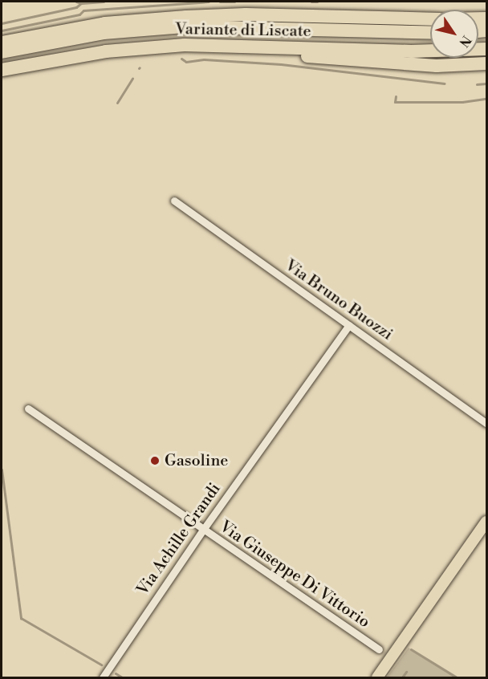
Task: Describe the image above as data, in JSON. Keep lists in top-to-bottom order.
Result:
{
  "streets": {
    "highway": ["Variante di Liscate"],
    "street": ["Via Bruno Buozzi", "Via Achille Grandi", "Via Giuseppe Di Vittorio"]
  },
  "crossings": [
    ["Via Bruno Buozzi", "Via Achille Grandi"],
    ["Via Achille Grandi", "Via Giuseppe Di Vittorio"]
  ],
  "places": ["Gasoline"],
  "north": "bottom right"
}
